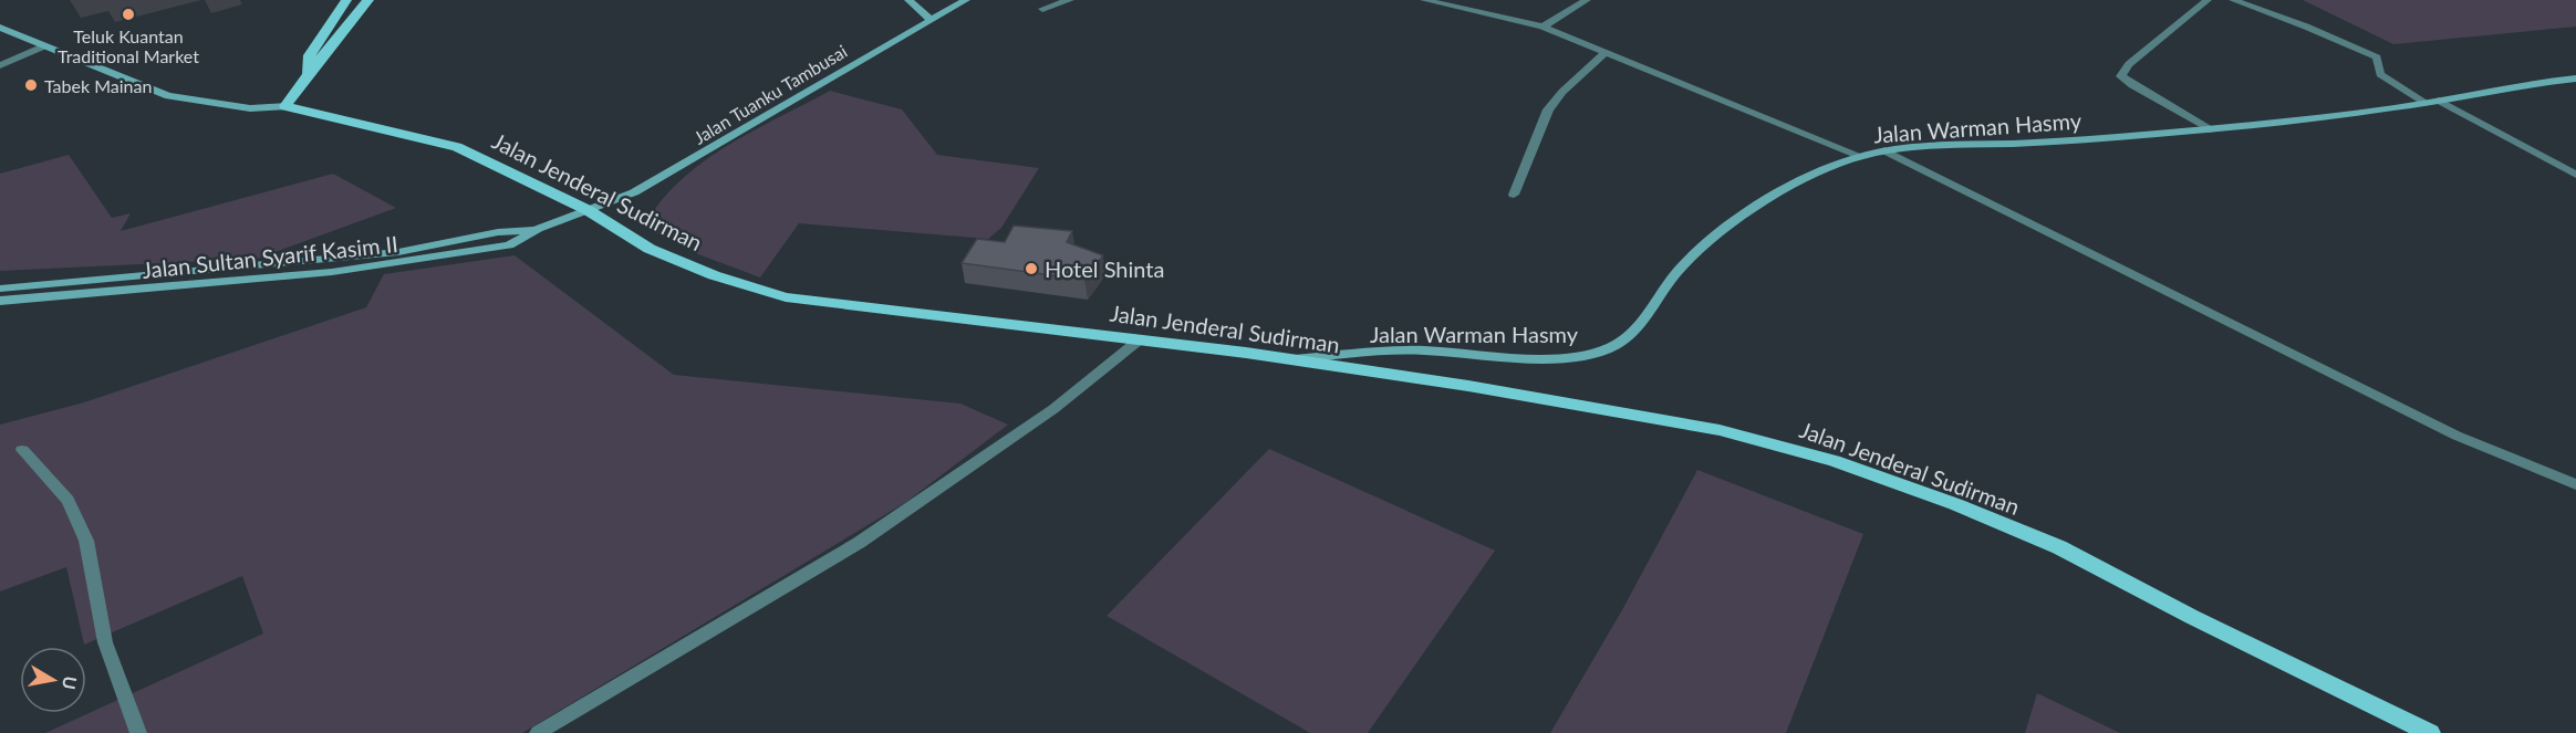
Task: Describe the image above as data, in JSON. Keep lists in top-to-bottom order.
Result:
{
  "streets": {
    "main road": ["Jalan Jenderal Sudirman"],
    "street": ["Jalan Tuanku Tambusai", "Jalan Warman Hasmy", "Jalan Sultan Syarif Kasim II"]
  },
  "crossings": [
    ["Jalan Tuanku Tambusai", "Jalan Jenderal Sudirman"],
    ["Jalan Tuanku Tambusai", "Jalan Sultan Syarif Kasim II"],
    ["Jalan Warman Hasmy", "Jalan Jenderal Sudirman"],
    ["Jalan Jenderal Sudirman", "Jalan Sultan Syarif Kasim II"]
  ],
  "places": ["Teluk Kuantan Traditional Market", "Tabek Mainan", "Hotel Shinta"],
  "north": "right"
}
